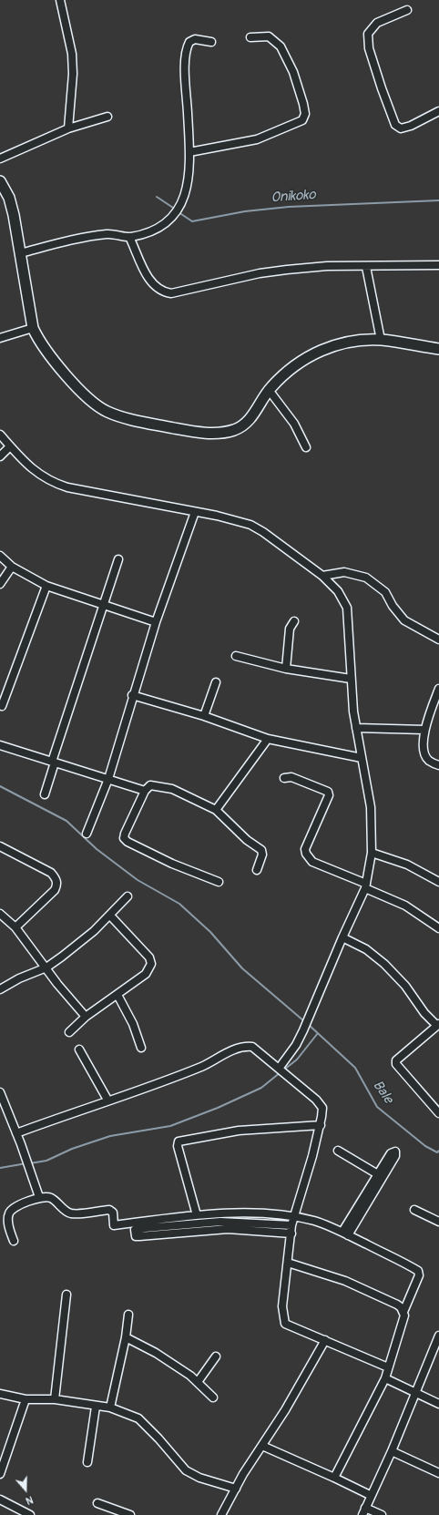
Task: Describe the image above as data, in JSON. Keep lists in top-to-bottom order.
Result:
{
  "water": ["Onikoko", "Bale"],
  "north": "bottom"
}
